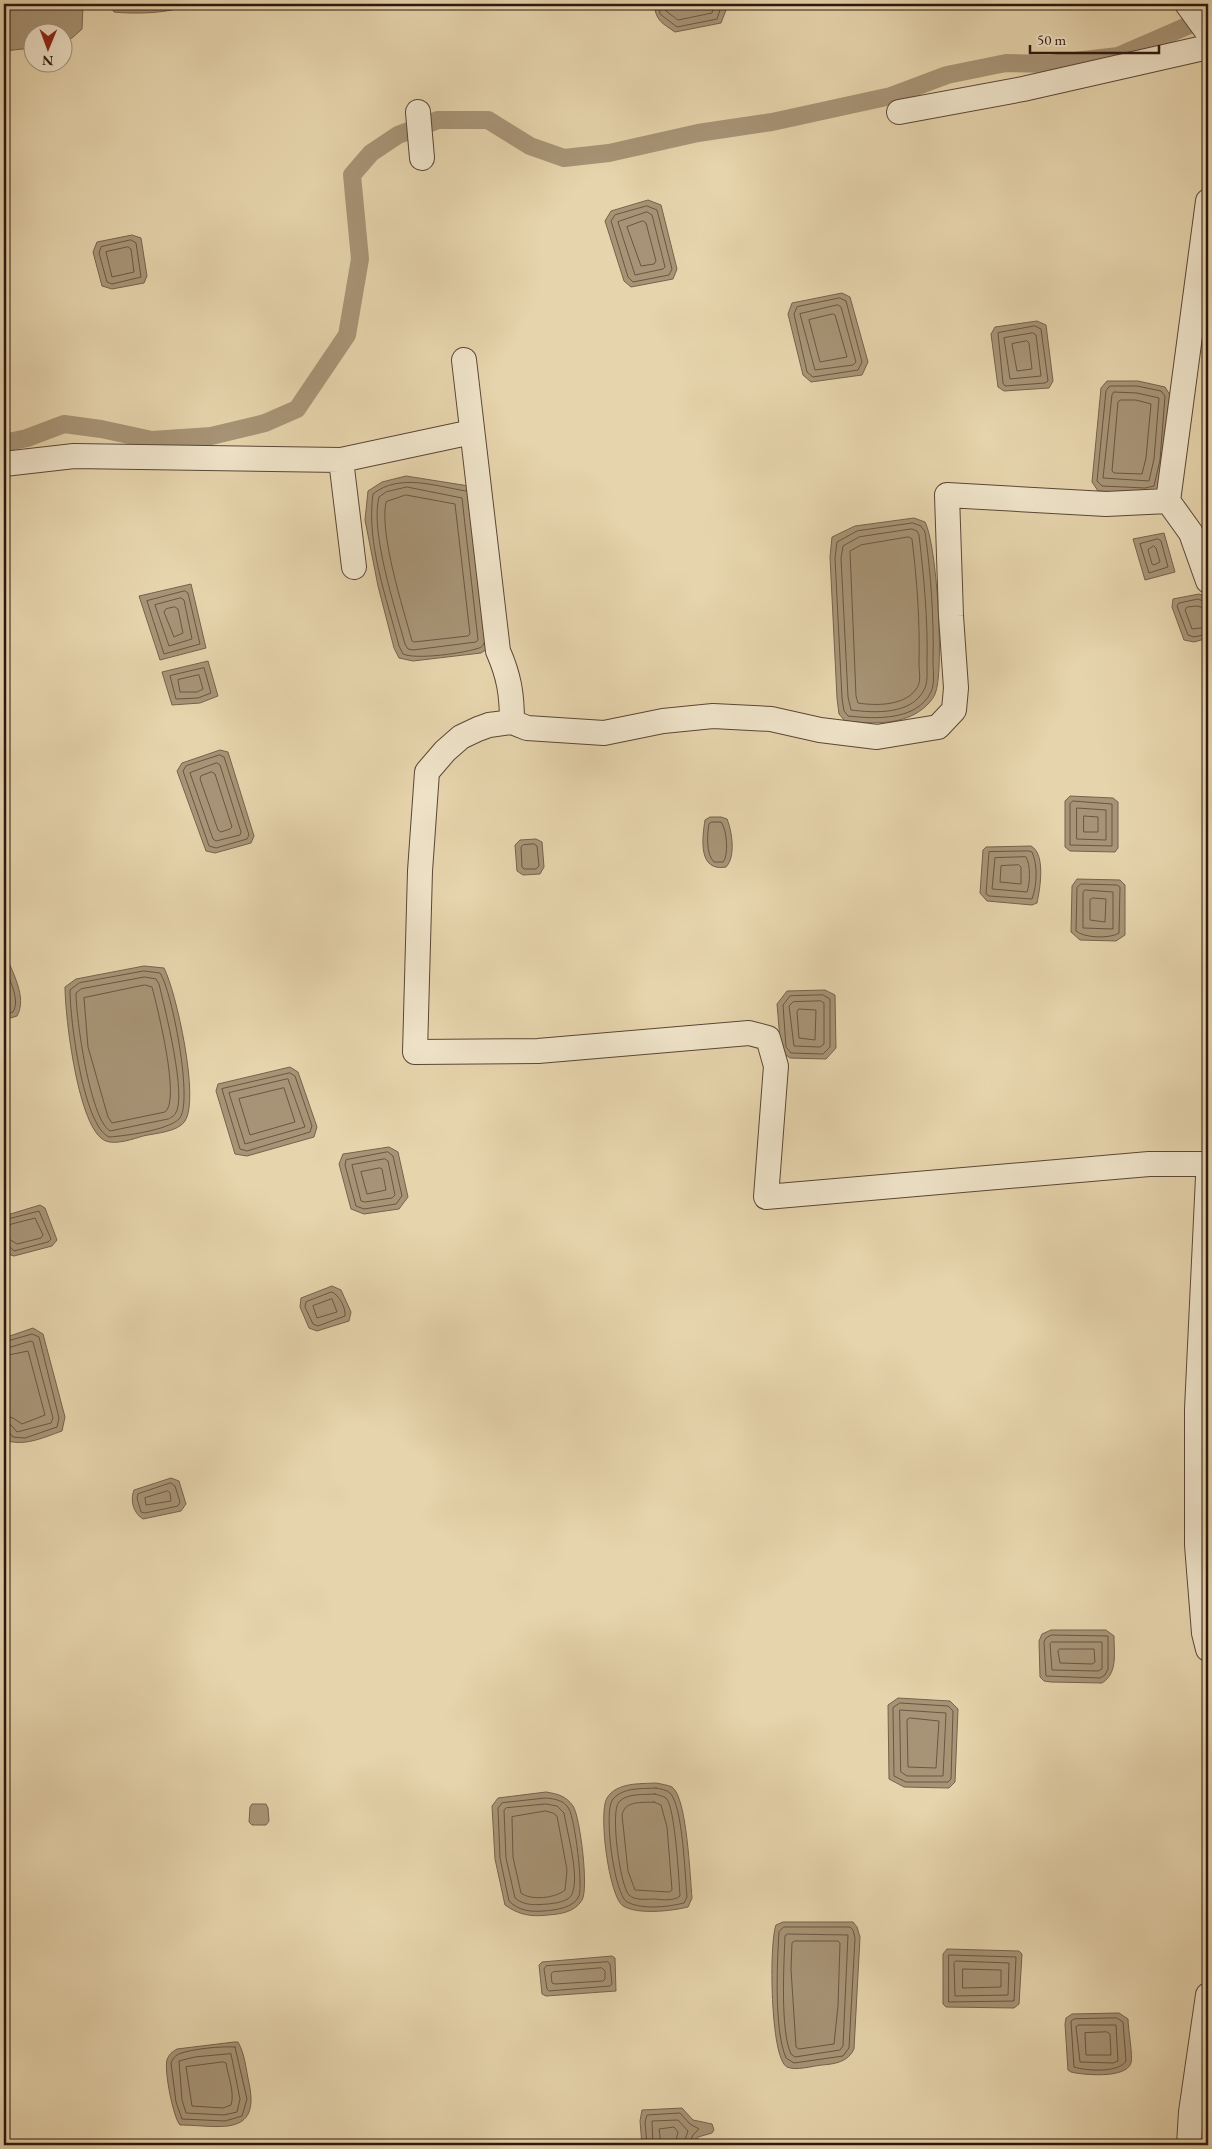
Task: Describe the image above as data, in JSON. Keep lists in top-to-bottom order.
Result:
{
  "scale_bar": "50 m",
  "north": "bottom"
}
